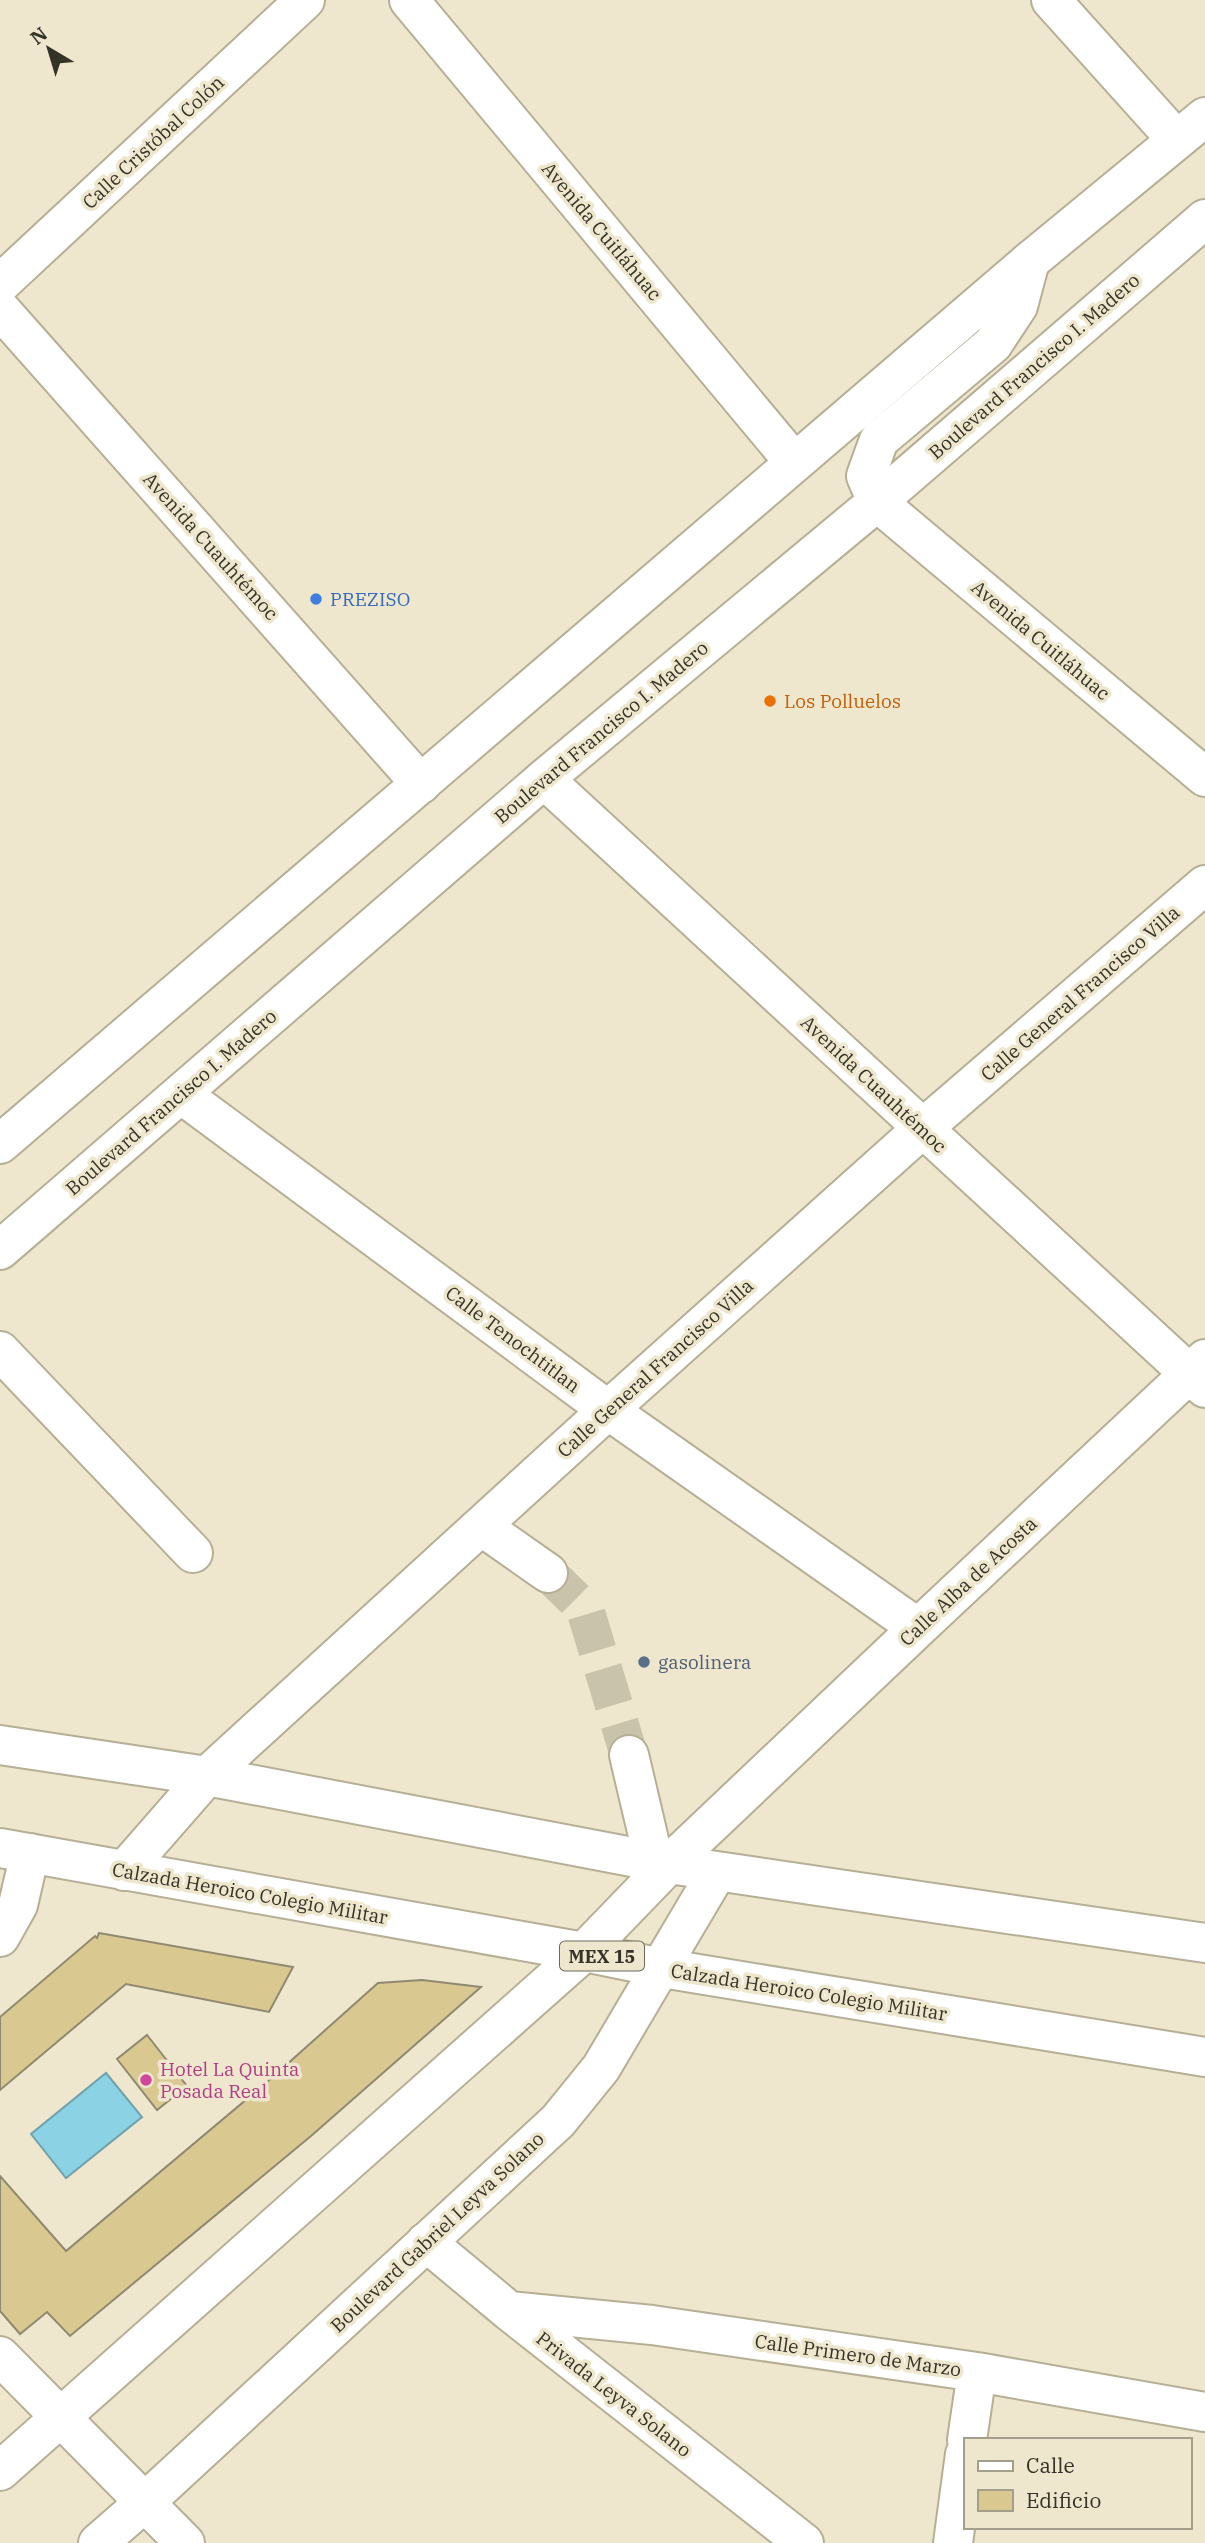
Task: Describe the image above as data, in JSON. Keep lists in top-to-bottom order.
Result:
{
  "streets": {
    "street": [
      "Calle Cristóbal Colón",
      "Avenida Cuitláhuac",
      "Boulevard Francisco I. Madero",
      "Avenida Cuauhtémoc",
      "Calle General Francisco Villa",
      "Calle Tenochtitlan",
      "Calle Alba de Acosta",
      "Calzada Heroico Colegio Militar",
      "MEX 15",
      "Boulevard Gabriel Leyva Solano",
      "Calle Primero de Marzo",
      "Privada Leyva Solano"
    ]
  },
  "crossings": [
    ["Avenida Cuitláhuac", "Boulevard Francisco I. Madero"],
    ["Boulevard Francisco I. Madero", "Avenida Cuauhtémoc"],
    ["Boulevard Francisco I. Madero", "Calle Tenochtitlan"],
    ["Avenida Cuauhtémoc", "Calle General Francisco Villa"],
    ["Avenida Cuauhtémoc", "Calle Alba de Acosta"],
    ["Calle General Francisco Villa", "Calle Tenochtitlan"],
    ["Calle General Francisco Villa", "Calzada Heroico Colegio Militar"],
    ["Calle Tenochtitlan", "Calle Alba de Acosta"],
    ["Calle Alba de Acosta", "MEX 15"],
    ["Calzada Heroico Colegio Militar", "MEX 15"],
    ["Calzada Heroico Colegio Militar", "Boulevard Gabriel Leyva Solano"],
    ["Boulevard Gabriel Leyva Solano", "Privada Leyva Solano"],
    ["Calle Primero de Marzo", "Privada Leyva Solano"]
  ],
  "places": [
    "PREZISO",
    "Los Polluelos",
    "gasolinera",
    "Hotel La Quinta Posada Real"
  ],
  "legend": ["Calle", "Edificio"],
  "north": "top left"
}
